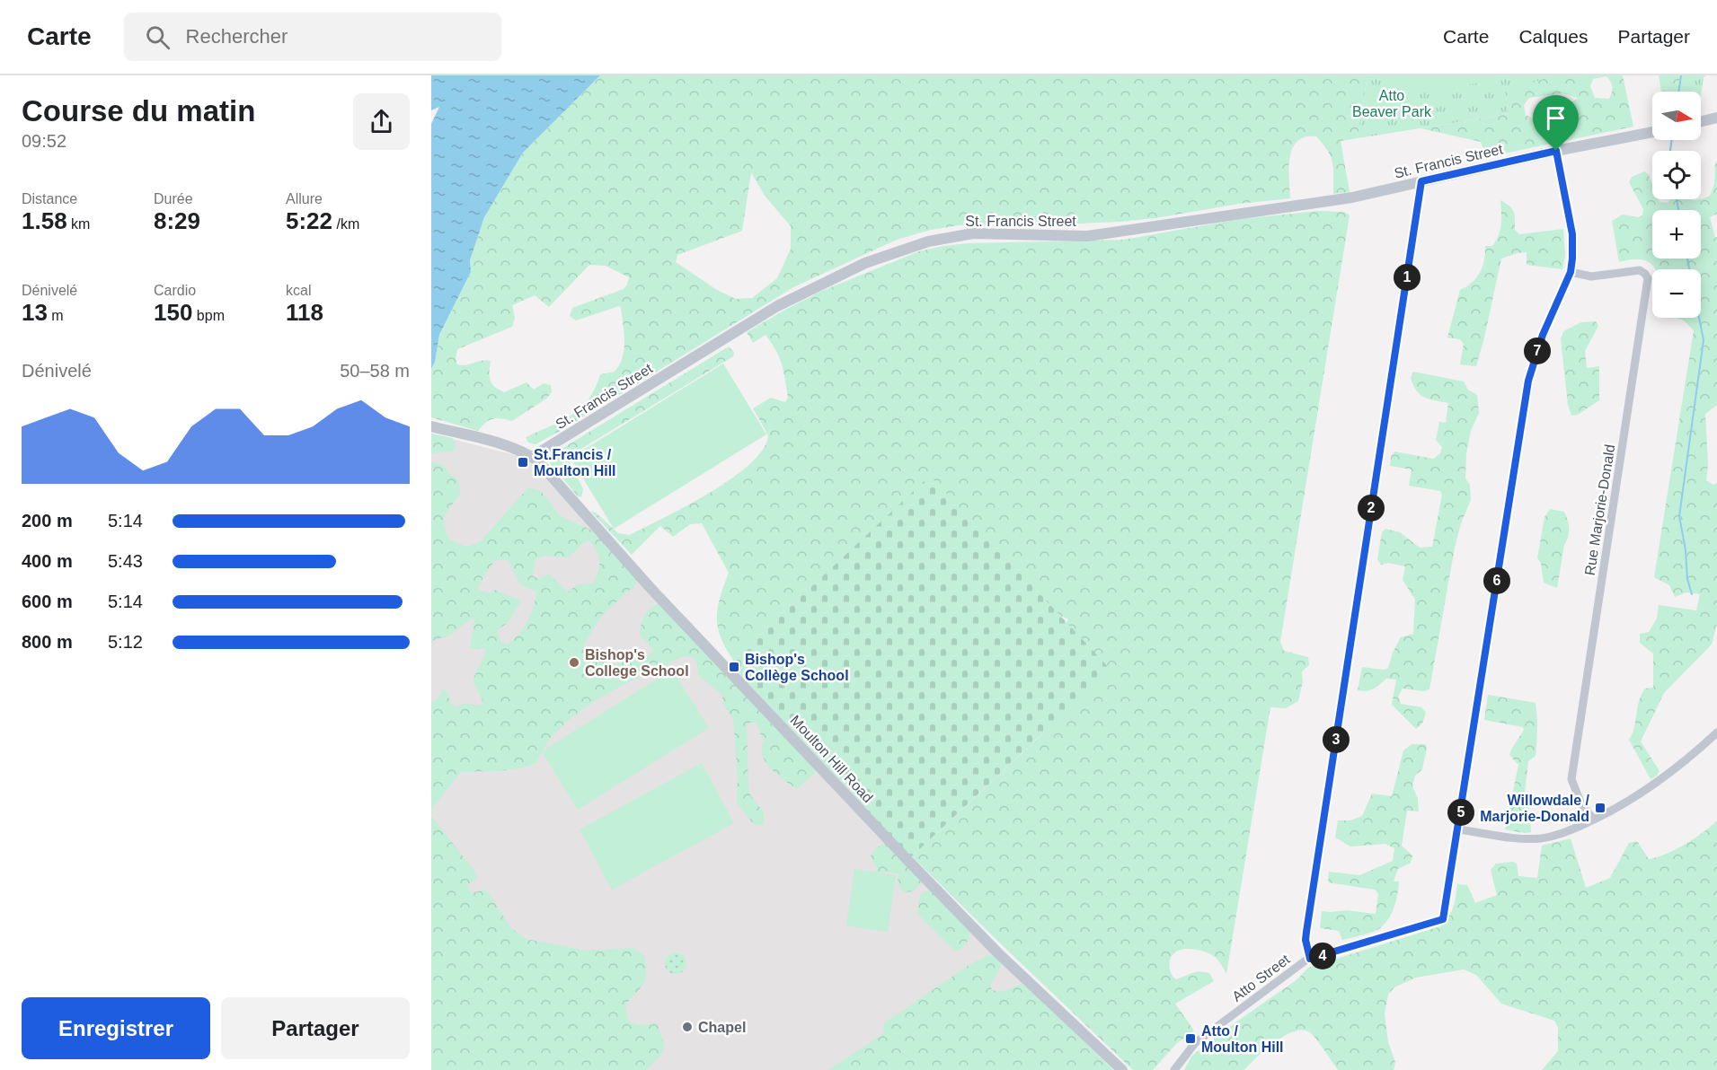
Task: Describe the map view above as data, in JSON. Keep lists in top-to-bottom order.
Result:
{
  "streets": {
    "street": [
      "St. Francis Street",
      "Rue Marjorie-Donald",
      "Moulton Hill Road",
      "Atto Street"
    ]
  },
  "crossings": [
    ["St. Francis Street", "Moulton Hill Road"],
    ["St. Francis Street", "Atto Street"]
  ],
  "parks": ["Atto Beaver Park"],
  "places": {
    "transit": [
      "St.Francis / Moulton Hill",
      "Bishop's Collège School",
      "Willowdale / Marjorie-Donald",
      "Atto / Moulton Hill"
    ],
    "other": ["Bishop's College School", "Chapel"]
  },
  "north": "right",
  "page": {
    "header": "Carte",
    "search": "Rechercher",
    "nav": ["Carte", "Calques", "Partager"],
    "heading": ["Course du matin", "09:52"],
    "map_buttons": ["+", "−"],
    "stats": [
      ["Distance", "1.58 km"],
      ["Durée", "8:29"],
      ["Allure", "5:22 /km"],
      ["Dénivelé", "13 m"],
      ["Cardio", "150 bpm"],
      ["kcal", "118"]
    ],
    "pins": [
      "1",
      "7",
      "2",
      "6",
      "3",
      "5",
      "4"
    ],
    "chart": ["Dénivelé", "50–58 m"],
    "list": [
      {
        "name": "200 m",
        "note": "5:14"
      },
      {
        "name": "400 m",
        "note": "5:43"
      },
      {
        "name": "600 m",
        "note": "5:14"
      },
      {
        "name": "800 m",
        "note": "5:12"
      }
    ],
    "buttons": ["Enregistrer", "Partager"]
  }
}
